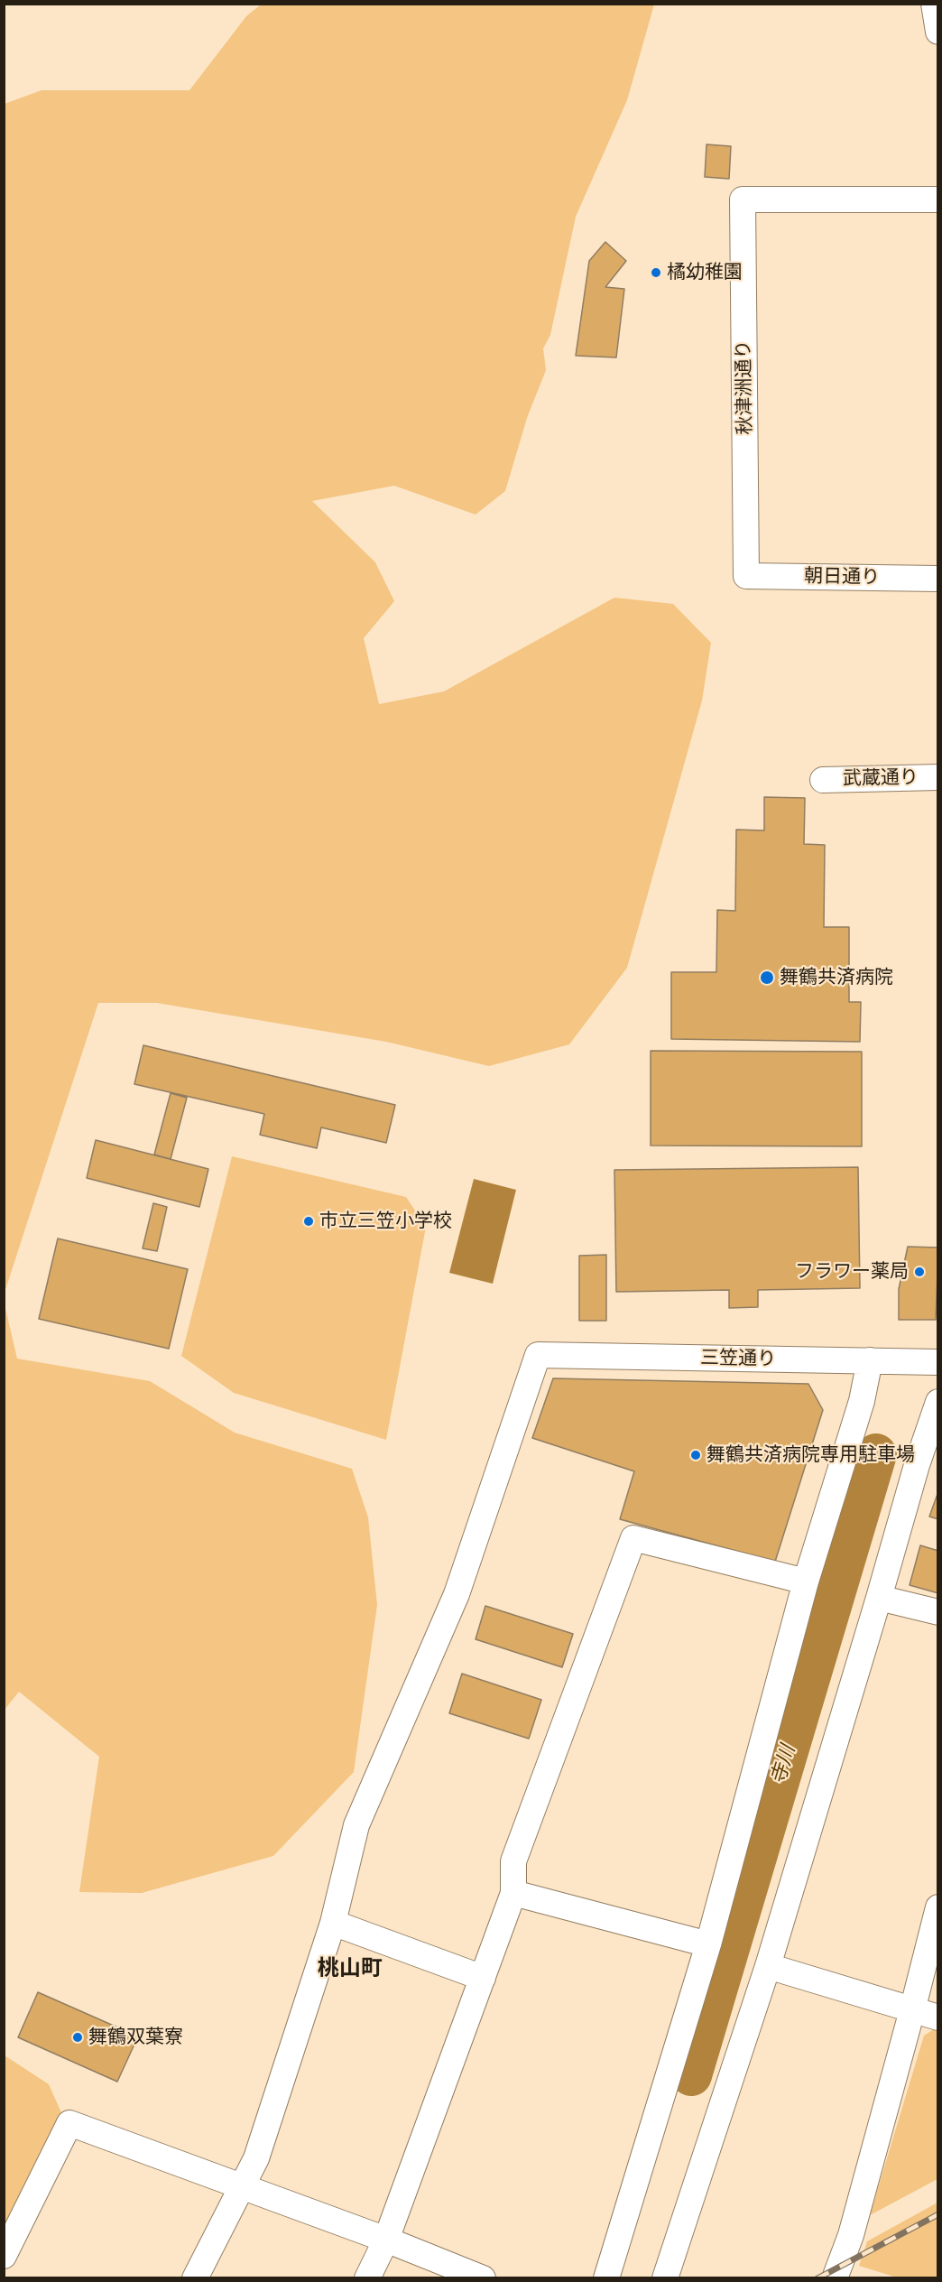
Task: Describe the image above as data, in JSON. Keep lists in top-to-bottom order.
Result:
{
  "streets": {
    "street": [
      "秋津洲通り",
      "朝日通り",
      "武蔵通り",
      "三笠通り"
    ]
  },
  "crossings": [
    ["秋津洲通り", "朝日通り"]
  ],
  "districts": ["桃山町"],
  "water": ["寺川"],
  "places": [
    "橘幼稚園",
    "舞鶴共済病院",
    "市立三笠小学校",
    "フラワー薬局",
    "舞鶴共済病院専用駐車場",
    "舞鶴双葉寮"
  ]
}
